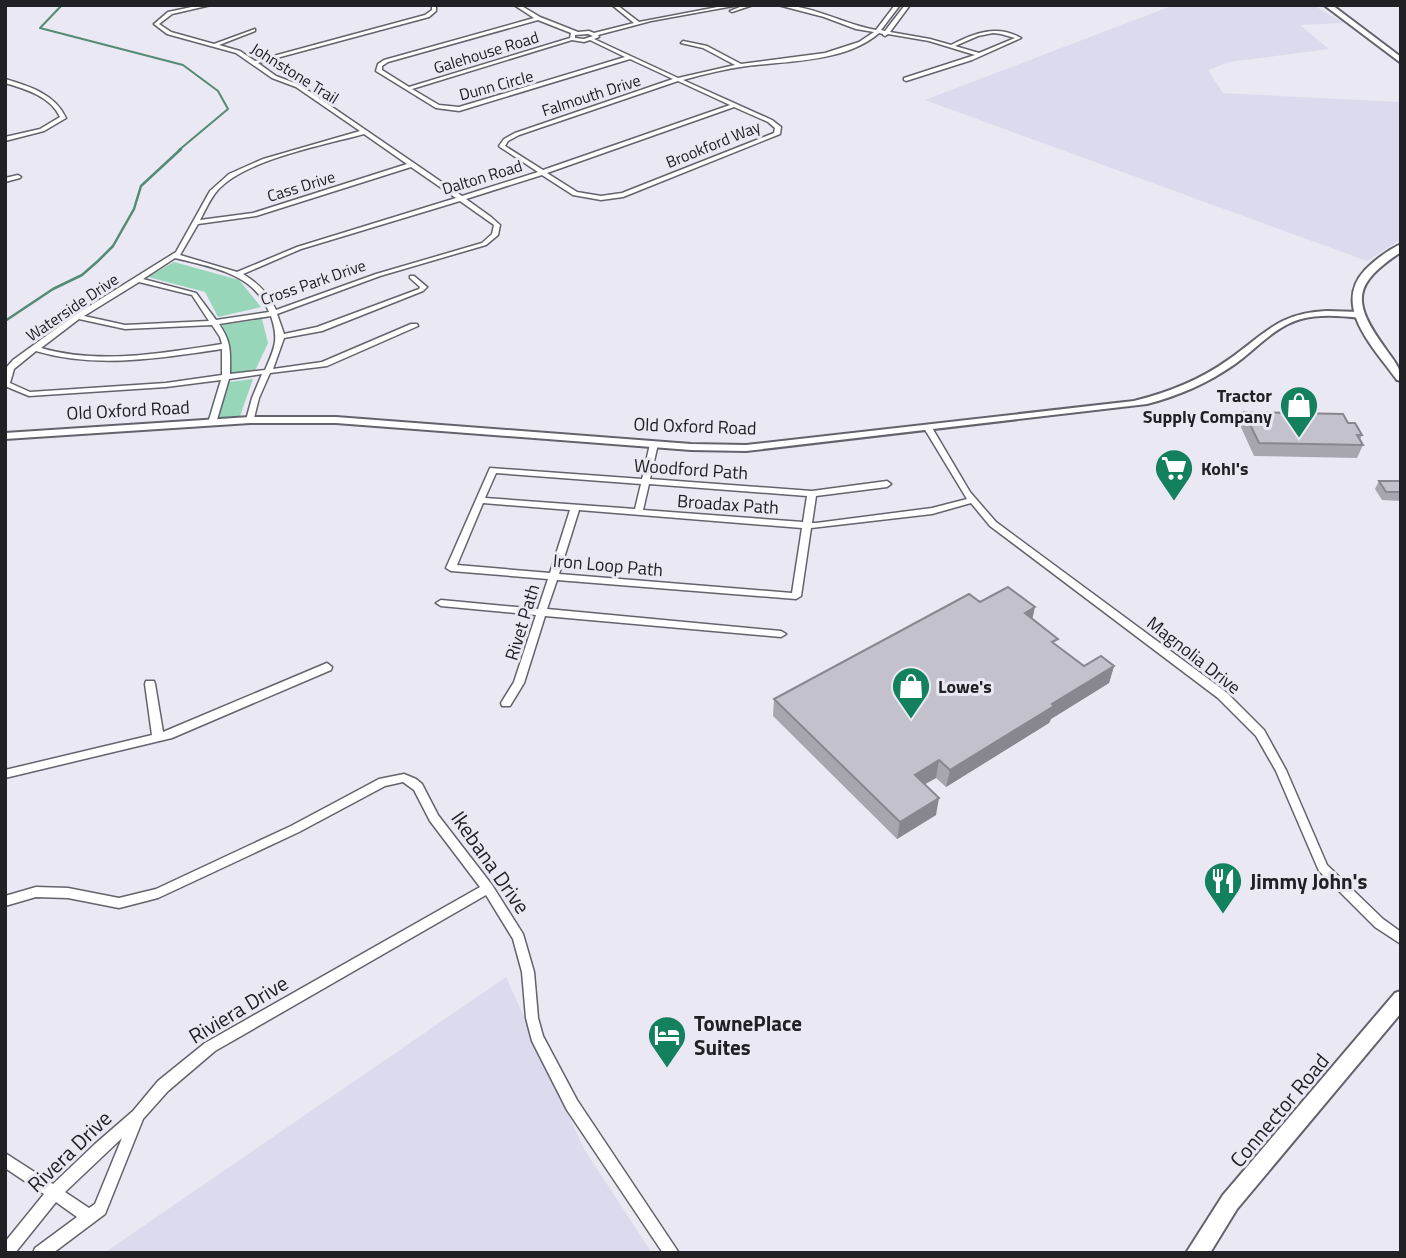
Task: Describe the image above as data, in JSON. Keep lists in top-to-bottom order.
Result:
{
  "streets": {
    "main road": ["Connector Road"],
    "street": [
      "Galehouse Road",
      "Johnstone Trail",
      "Dunn Circle",
      "Falmouth Drive",
      "Brookford Way",
      "Dalton Road",
      "Cass Drive",
      "Cross Park Drive",
      "Waterside Drive",
      "Old Oxford Road",
      "Woodford Path",
      "Broadax Path",
      "Iron Loop Path",
      "Rivet Path",
      "Magnolia Drive",
      "Ikebana Drive",
      "Riviera Drive",
      "Rivera Drive"
    ]
  },
  "crossings": [
    ["Galehouse Road", "Dunn Circle"],
    ["Galehouse Road", "Brookford Way"],
    ["Johnstone Trail", "Dalton Road"],
    ["Johnstone Trail", "Cass Drive"],
    ["Johnstone Trail", "Cross Park Drive"],
    ["Johnstone Trail", "Waterside Drive"],
    ["Dunn Circle", "Brookford Way"],
    ["Falmouth Drive", "Brookford Way"],
    ["Falmouth Drive", "Dalton Road"],
    ["Brookford Way", "Dalton Road"],
    ["Dalton Road", "Cross Park Drive"],
    ["Cass Drive", "Waterside Drive"],
    ["Cross Park Drive", "Waterside Drive"],
    ["Old Oxford Road", "Magnolia Drive"],
    ["Woodford Path", "Iron Loop Path"],
    ["Broadax Path", "Iron Loop Path"],
    ["Broadax Path", "Rivet Path"],
    ["Broadax Path", "Magnolia Drive"],
    ["Iron Loop Path", "Rivet Path"],
    ["Ikebana Drive", "Riviera Drive"],
    ["Riviera Drive", "Rivera Drive"]
  ],
  "places": {
    "shop": ["Tractor Supply Company", "Lowe's"],
    "supermarket": ["Kohl's"],
    "restaurant": ["Jimmy John's"],
    "hotel": ["TownePlace Suites"]
  }
}
